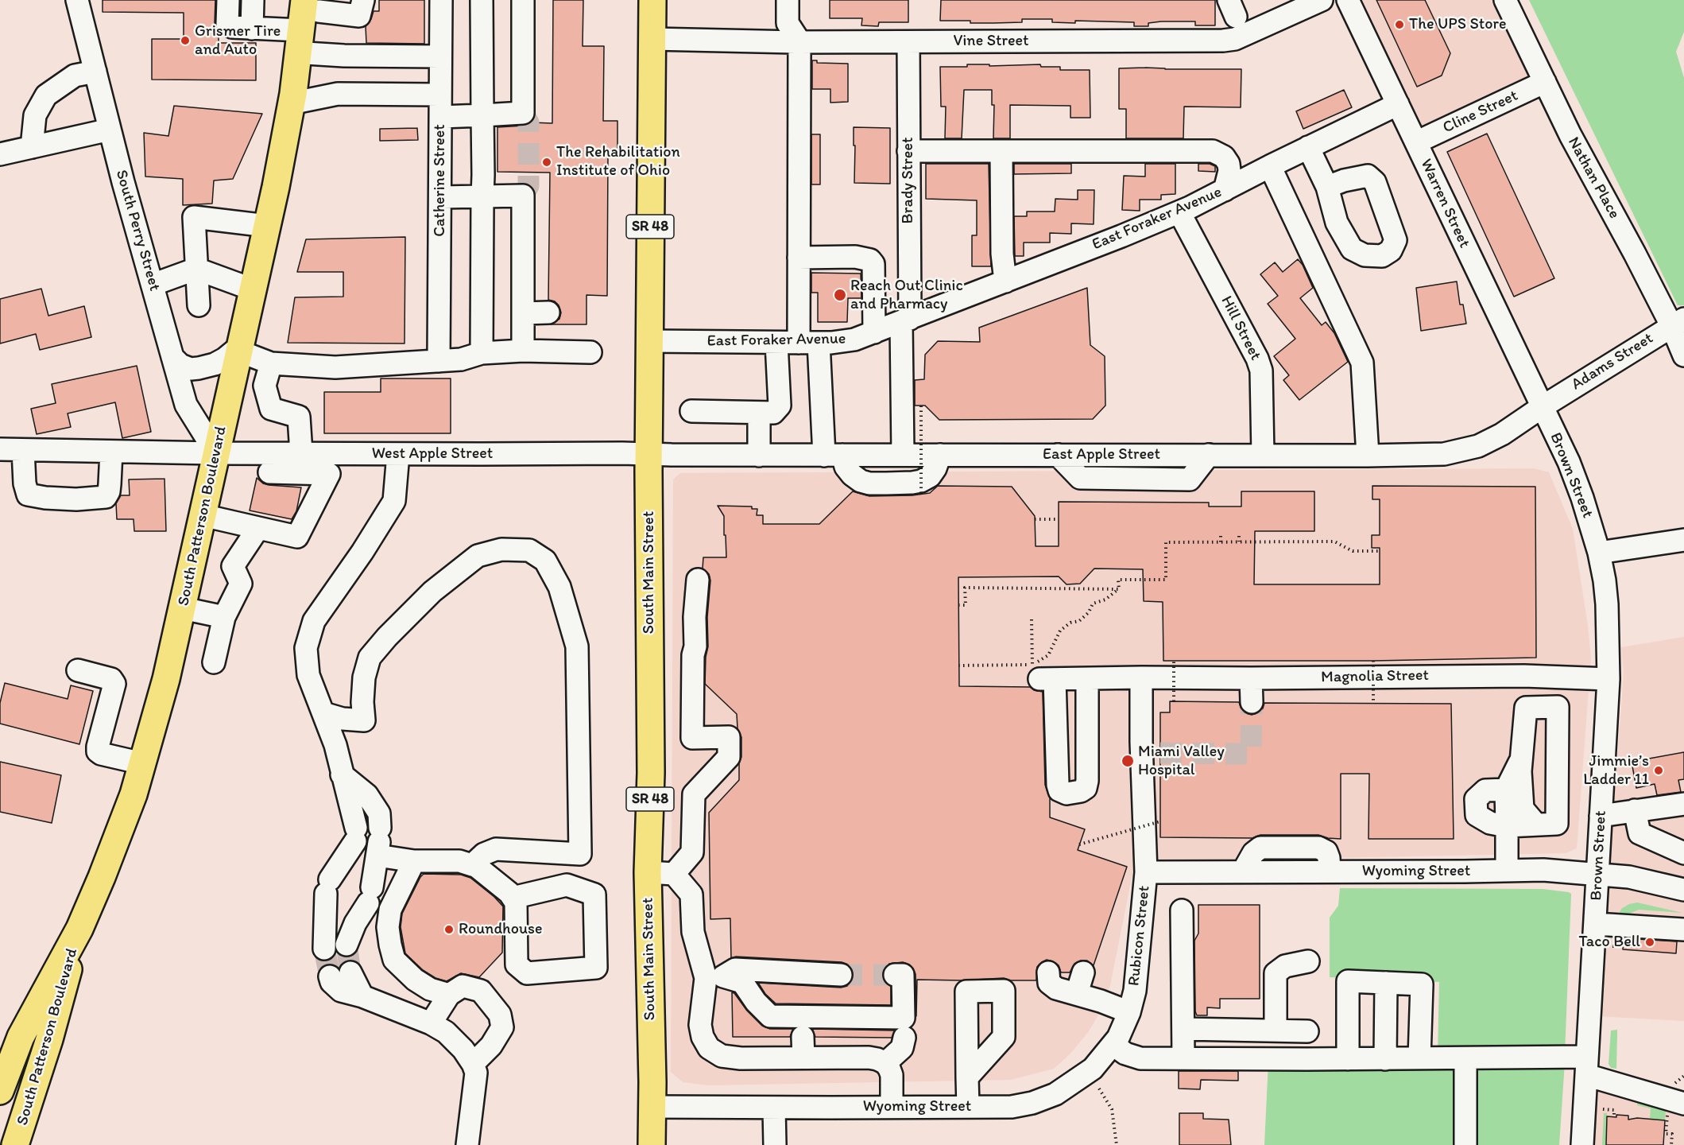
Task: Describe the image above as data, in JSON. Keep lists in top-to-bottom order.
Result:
{
  "streets": {
    "main road": ["SR 48", "South Patterson Boulevard", "South Main Street"],
    "street": [
      "Vine Street",
      "Cline Street",
      "Nathan Place",
      "Catherine Street",
      "Brady Street",
      "Warren Street",
      "East Foraker Avenue",
      "South Perry Street",
      "Hill Street",
      "Adams Street",
      "West Apple Street",
      "East Apple Street",
      "Brown Street",
      "Magnolia Street",
      "Wyoming Street",
      "Rubicon Street"
    ]
  },
  "crossings": [
    ["Vine Street", "Brady Street"],
    ["Vine Street", "South Main Street"],
    ["Cline Street", "Nathan Place"],
    ["Cline Street", "Warren Street"],
    ["Nathan Place", "Adams Street"],
    ["Brady Street", "East Foraker Avenue"],
    ["Brady Street", "East Apple Street"],
    ["Warren Street", "East Foraker Avenue"],
    ["Warren Street", "Adams Street"],
    ["Warren Street", "East Apple Street"],
    ["Warren Street", "Brown Street"],
    ["East Foraker Avenue", "Hill Street"],
    ["East Foraker Avenue", "South Main Street"],
    ["South Perry Street", "West Apple Street"],
    ["South Perry Street", "South Patterson Boulevard"],
    ["Hill Street", "East Apple Street"],
    ["Adams Street", "East Apple Street"],
    ["Adams Street", "Brown Street"],
    ["West Apple Street", "East Apple Street"],
    ["West Apple Street", "South Patterson Boulevard"],
    ["West Apple Street", "South Main Street"],
    ["East Apple Street", "Brown Street"],
    ["East Apple Street", "South Main Street"],
    ["Brown Street", "Magnolia Street"],
    ["Brown Street", "Wyoming Street"],
    ["South Main Street", "Wyoming Street"],
    ["Magnolia Street", "Rubicon Street"],
    ["Wyoming Street", "Rubicon Street"]
  ],
  "places": [
    "The UPS Store",
    "Grismer Tire and Auto",
    "The Rehabilitation Institute of Ohio",
    "Reach Out Clinic and Pharmacy",
    "Miami Valley Hospital",
    "Jimmie’s Ladder 11",
    "Roundhouse",
    "Taco Bell"
  ]
}
